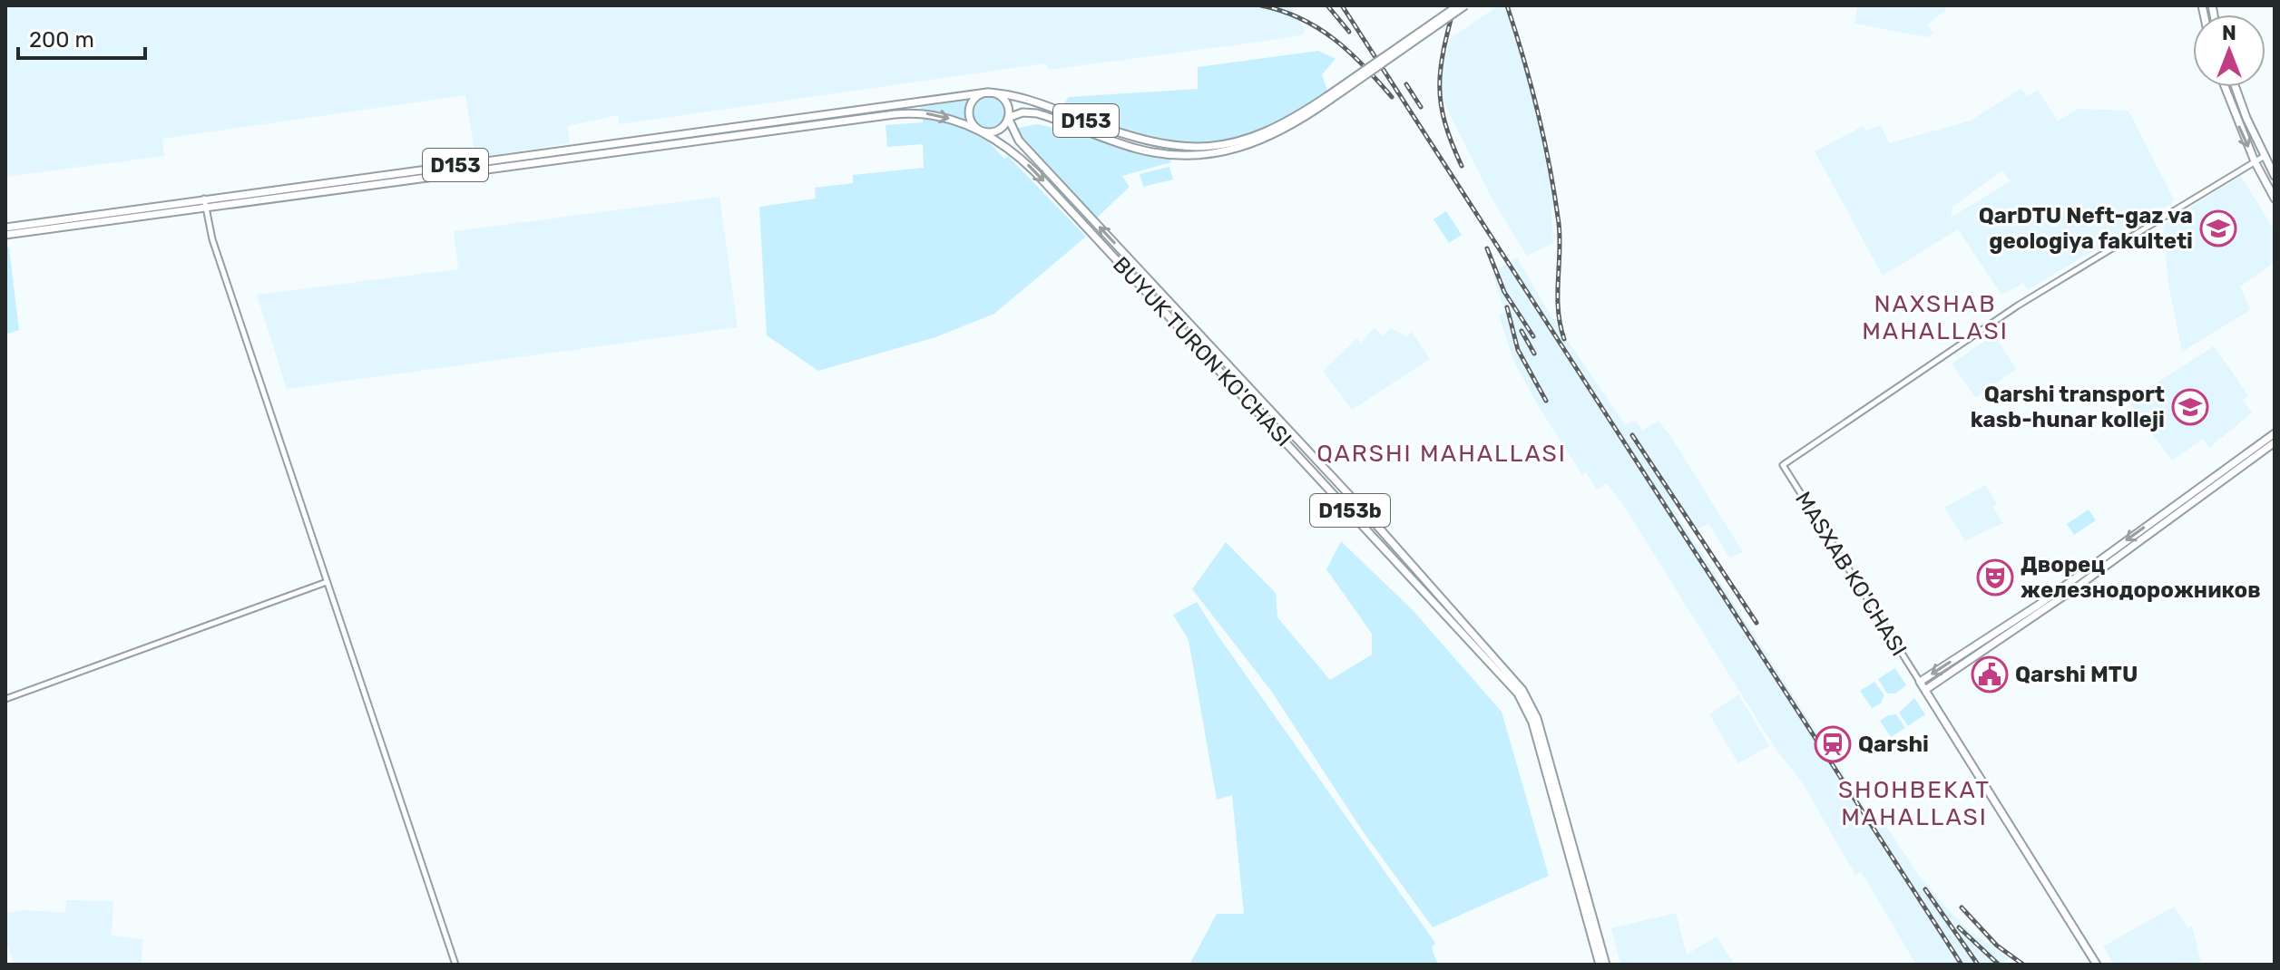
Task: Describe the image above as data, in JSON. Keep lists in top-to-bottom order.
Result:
{
  "streets": {
    "main road": ["D153", "BUYUK TURON KO'CHASI", "D153b"],
    "street": ["MASXAB KO'CHASI"]
  },
  "crossings": [
    ["D153", "BUYUK TURON KO'CHASI"]
  ],
  "districts": ["NAXSHAB MAHALLASI", "QARSHI MAHALLASI", "SHOHBEKAT MAHALLASI"],
  "places": {
    "school or university": ["QarDTU Neft-gaz va geologiya fakulteti", "Qarshi transport kasb-hunar kolleji"],
    "theatre": ["Дворец железнодорожников"],
    "public building": ["Qarshi MTU"],
    "station": ["Qarshi"]
  },
  "scale_bar": "200 m",
  "north": "top"
}
